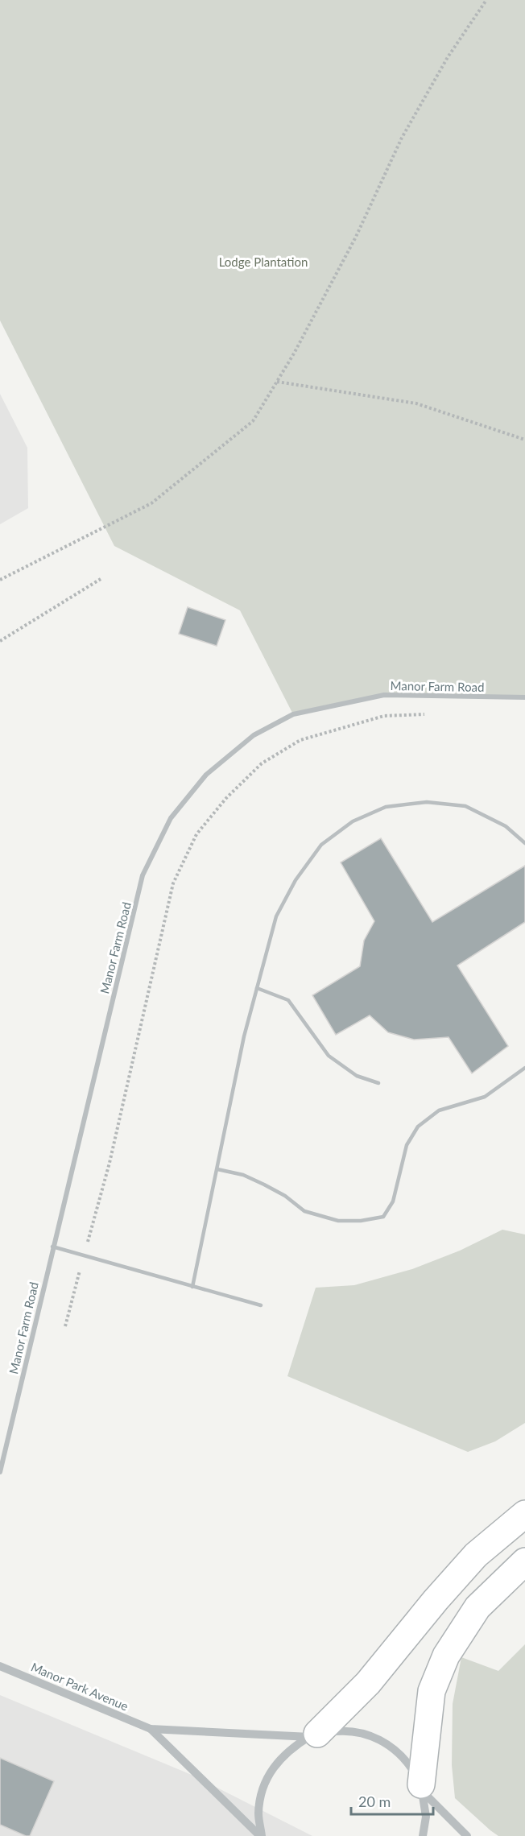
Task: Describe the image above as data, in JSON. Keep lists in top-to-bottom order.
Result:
{
  "streets": {
    "street": ["Manor Farm Road", "Manor Park Avenue"]
  },
  "parks": ["Lodge Plantation"],
  "scale_bar": "20 m"
}
